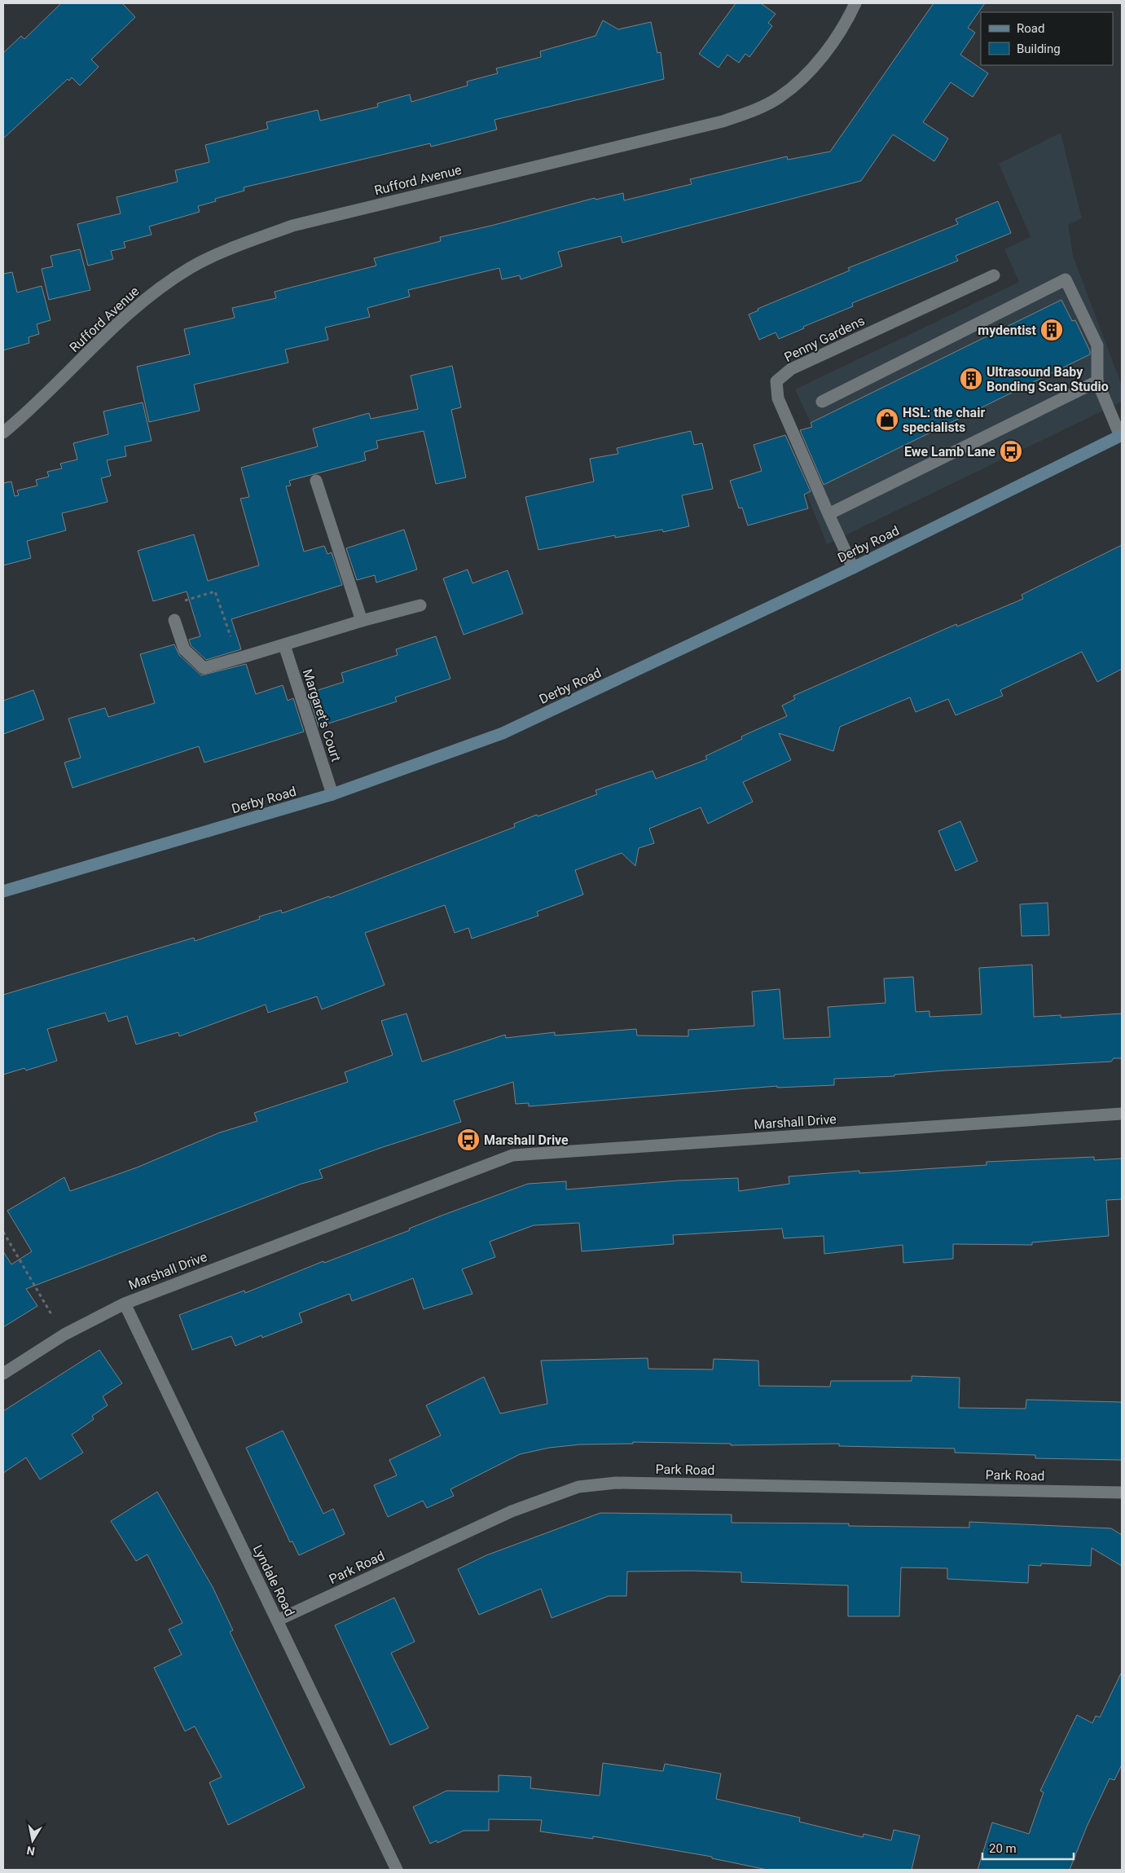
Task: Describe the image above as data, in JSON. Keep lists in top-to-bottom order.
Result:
{
  "streets": {
    "main road": ["Derby Road"],
    "street": [
      "Rufford Avenue",
      "Penny Gardens",
      "Margaret's Court",
      "Marshall Drive",
      "Park Road",
      "Lyndale Road"
    ]
  },
  "crossings": [
    ["Derby Road", "Margaret's Court"],
    ["Marshall Drive", "Lyndale Road"],
    ["Park Road", "Lyndale Road"]
  ],
  "places": {
    "building": ["mydentist", "Ultrasound Baby Bonding Scan Studio"],
    "shop": ["HSL: the chair specialists"],
    "bus stop": ["Ewe Lamb Lane", "Marshall Drive"]
  },
  "legend": ["Road", "Building"],
  "scale_bar": "20 m",
  "north": "bottom"
}
